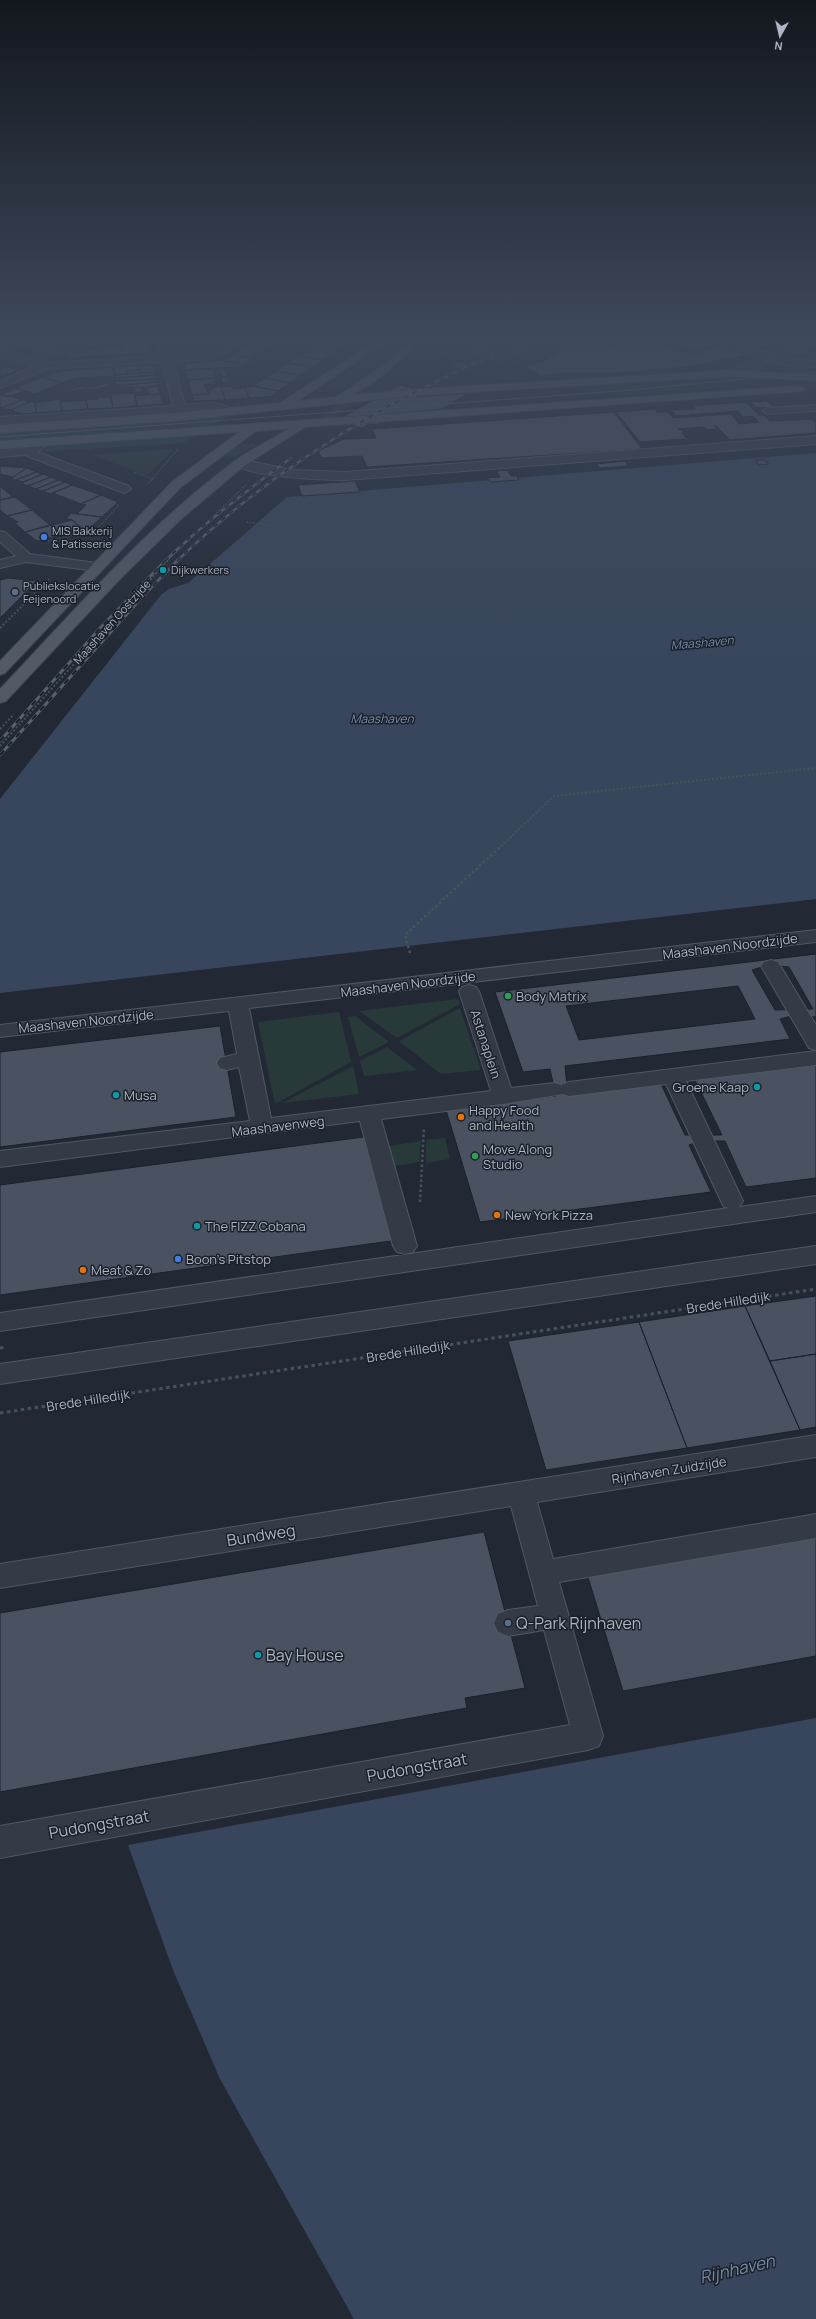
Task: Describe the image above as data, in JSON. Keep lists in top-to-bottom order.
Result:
{
  "streets": {
    "street": [
      "Maashaven Noordzijde",
      "Astanaplein",
      "Maashavenweg",
      "Rijnhaven Zuidzijde",
      "Bundweg",
      "Pudongstraat"
    ],
    "path": ["Maashaven Oostzijde", "Brede Hilledijk"]
  },
  "crossings": [
    ["Astanaplein", "Maashavenweg"],
    ["Rijnhaven Zuidzijde", "Bundweg"],
    ["Rijnhaven Zuidzijde", "Pudongstraat"],
    ["Bundweg", "Pudongstraat"]
  ],
  "water": ["Maashaven", "Rijnhaven"],
  "places": [
    "MIS Bakkerij & Patisserie",
    "Dijkwerkers",
    "Publiekslocatie Feijenoord",
    "Body Matrix",
    "Groene Kaap",
    "Musa",
    "Happy Food and Health",
    "Move Along Studio",
    "New York Pizza",
    "The FIZZ Cobana",
    "Boon's Pitstop",
    "Meat & Zo",
    "Q-Park Rijnhaven",
    "Bay House"
  ],
  "north": "bottom"
}
